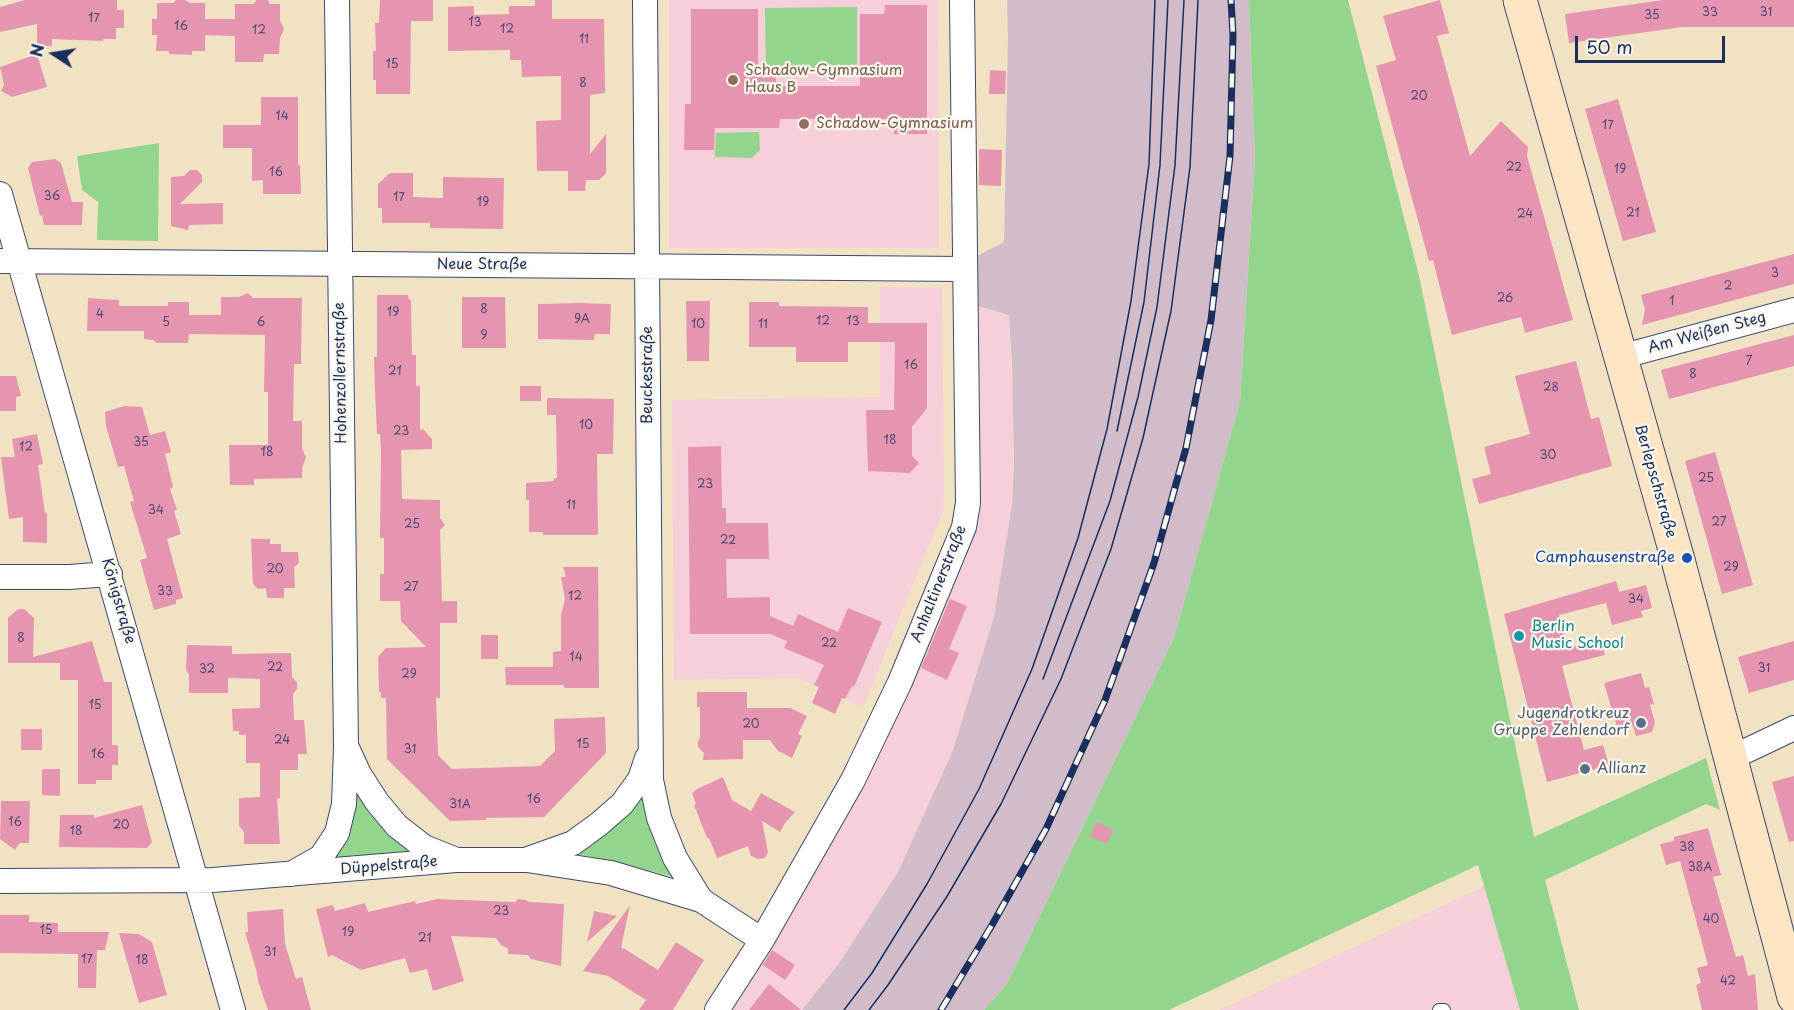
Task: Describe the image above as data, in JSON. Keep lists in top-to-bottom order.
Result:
{
  "streets": {
    "street": [
      "Neue Straße",
      "Am Weißen Steg",
      "Hohenzollernstraße",
      "Beuckestraße",
      "Berlepschstraße",
      "Anhaltinerstraße",
      "Königstraße",
      "Düppelstraße"
    ]
  },
  "crossings": [
    ["Neue Straße", "Hohenzollernstraße"],
    ["Neue Straße", "Beuckestraße"],
    ["Neue Straße", "Anhaltinerstraße"],
    ["Neue Straße", "Königstraße"],
    ["Am Weißen Steg", "Berlepschstraße"],
    ["Hohenzollernstraße", "Düppelstraße"],
    ["Beuckestraße", "Düppelstraße"],
    ["Anhaltinerstraße", "Düppelstraße"],
    ["Königstraße", "Düppelstraße"]
  ],
  "places": [
    "Schadow-Gymnasium Haus B",
    "Schadow-Gymnasium",
    "Camphausenstraße",
    "Berlin Music School",
    "Jugendrotkreuz Gruppe Zehlendorf",
    "Allianz"
  ],
  "house_numbers": [
    "33",
    "31",
    "35",
    "17",
    "13",
    "16",
    "12",
    "12",
    "11",
    "15",
    "8",
    "20",
    "14",
    "17",
    "22",
    "19",
    "16",
    "36",
    "17",
    "19",
    "21",
    "24",
    "3",
    "2",
    "26",
    "1",
    "8",
    "19",
    "4",
    "9A",
    "12",
    "13",
    "5",
    "6",
    "10",
    "11",
    "9",
    "7",
    "16",
    "21",
    "8",
    "28",
    "10",
    "23",
    "18",
    "35",
    "12",
    "18",
    "30",
    "25",
    "23",
    "11",
    "34",
    "27",
    "25",
    "22",
    "29",
    "20",
    "27",
    "33",
    "12",
    "34",
    "8",
    "22",
    "14",
    "22",
    "31",
    "32",
    "29",
    "15",
    "20",
    "24",
    "15",
    "31",
    "16",
    "16",
    "31A",
    "16",
    "20",
    "18",
    "38",
    "38A",
    "23",
    "40",
    "15",
    "19",
    "21",
    "31",
    "17",
    "18",
    "42"
  ],
  "scale_bar": "50 m",
  "north": "left"
}
